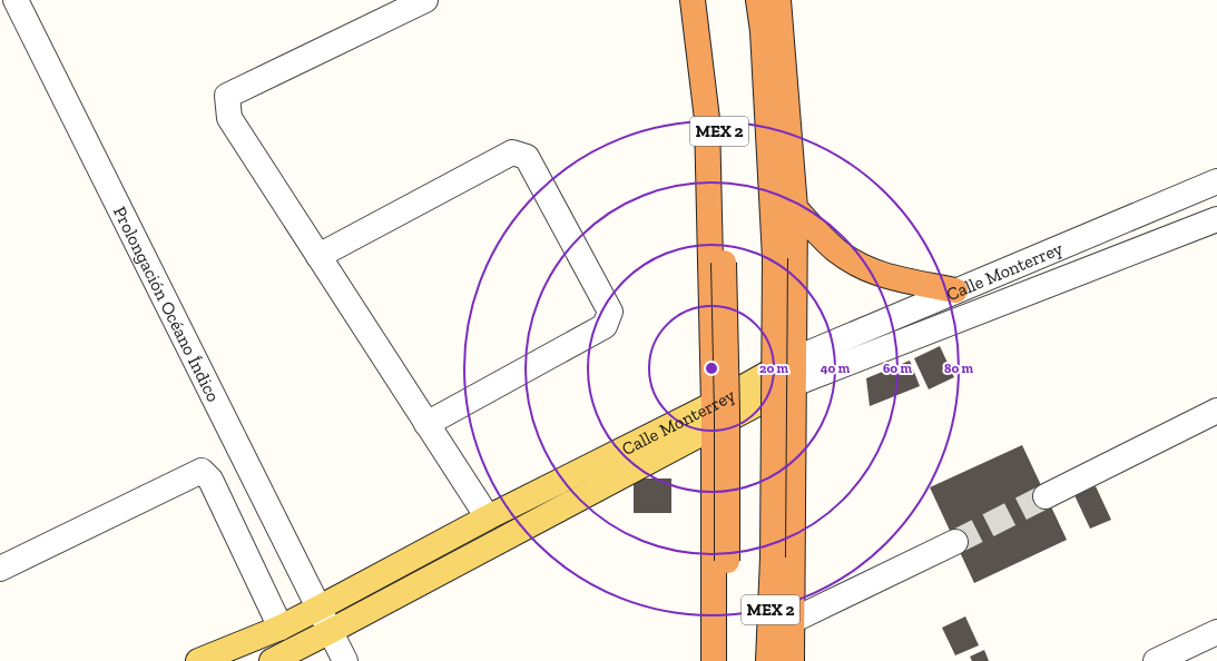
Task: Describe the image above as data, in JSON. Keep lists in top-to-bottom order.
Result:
{
  "streets": {
    "highway": ["MEX 2"],
    "main road": ["Calle Monterrey"],
    "street": ["Prolongación Océano Índico"]
  },
  "crossings": [
    ["Calle Monterrey", "Prolongación Océano Índico"]
  ],
  "rings": [
    "20 m",
    "40 m",
    "60 m",
    "80 m"
  ]
}
